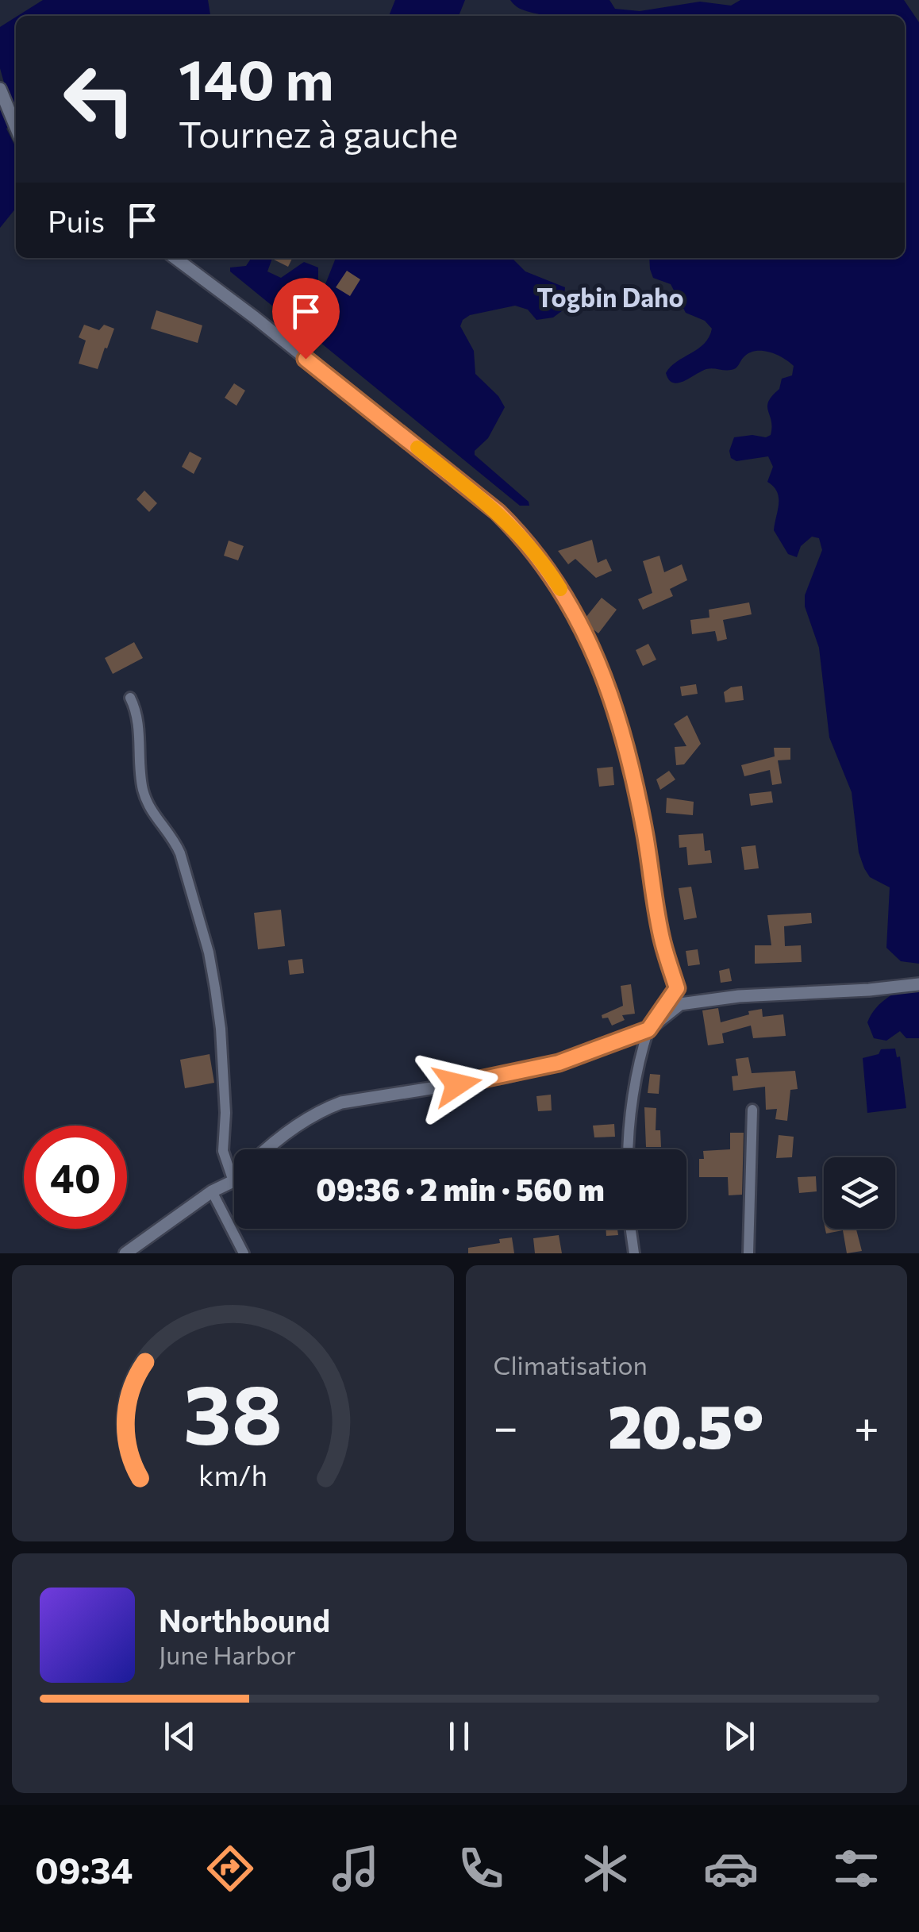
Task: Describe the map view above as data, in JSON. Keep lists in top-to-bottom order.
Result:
{
  "districts": ["Togbin Daho"],
  "page": {
    "turn": ["140 m", "Tournez à gauche"],
    "then": "Puis",
    "limit": "40",
    "trip": "09:36 · 2 min · 560 m",
    "tile": "Climatisation",
    "heat": ["−", "20.5°", "+"],
    "song": ["Northbound", "June Harbor"],
    "tabs": "09:34",
    "gauge": ["38", "km/h"]
  }
}
